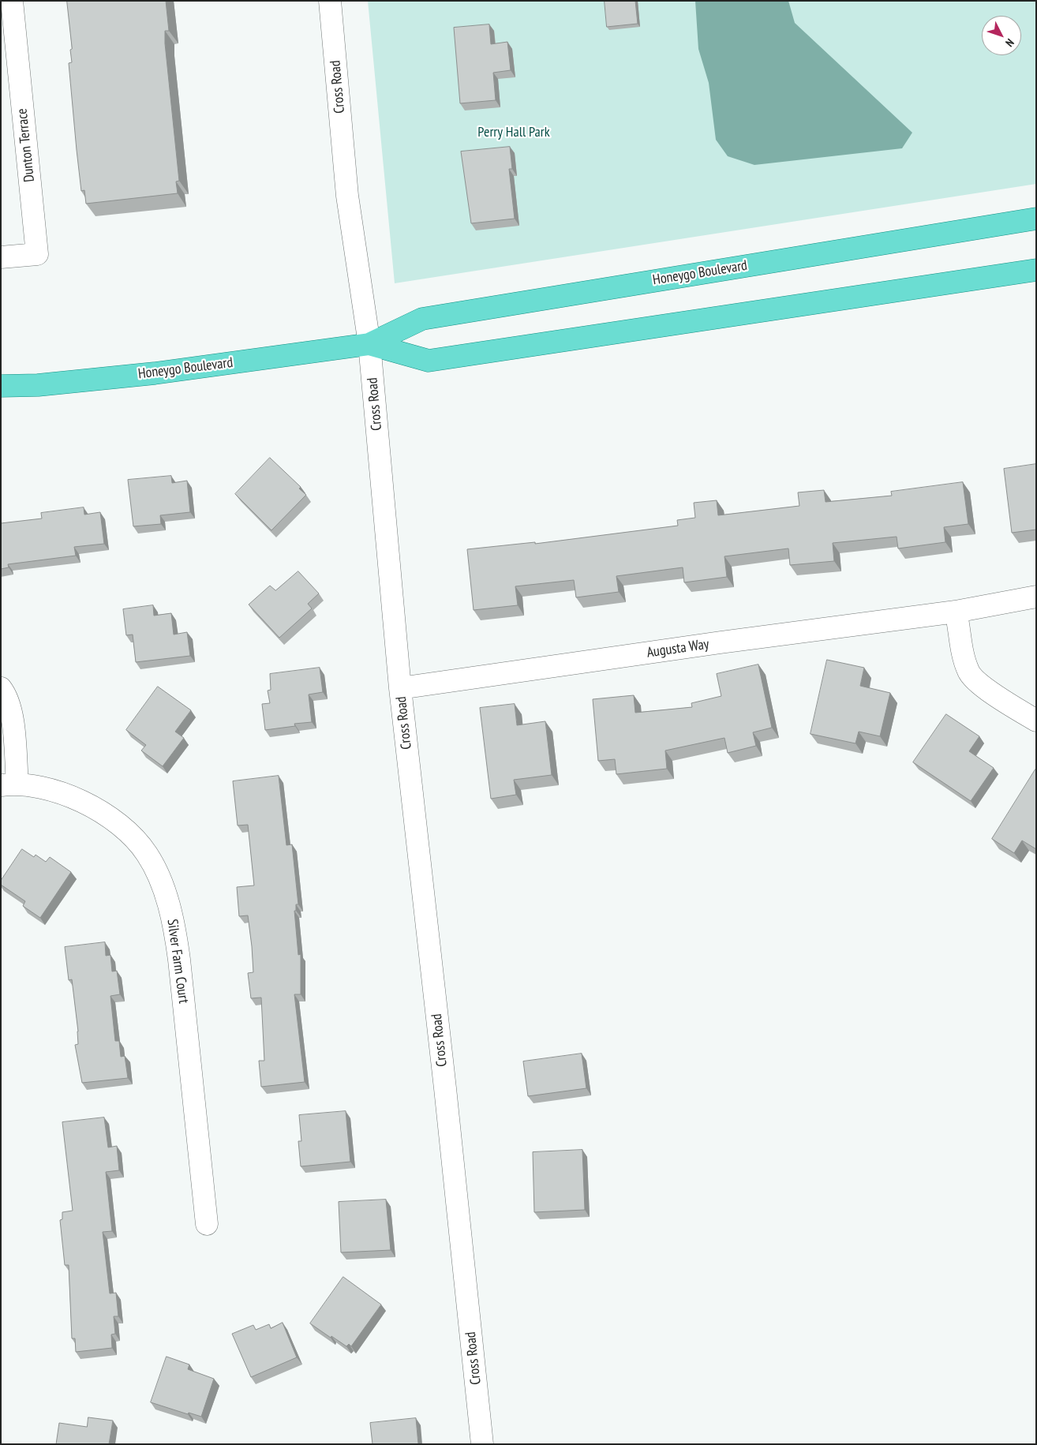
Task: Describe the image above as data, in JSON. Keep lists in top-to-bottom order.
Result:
{
  "streets": {
    "main road": ["Honeygo Boulevard"],
    "street": [
      "Cross Road",
      "Dunton Terrace",
      "Augusta Way",
      "Silver Farm Court"
    ]
  },
  "crossings": [
    ["Cross Road", "Honeygo Boulevard"],
    ["Cross Road", "Augusta Way"]
  ],
  "parks": ["Perry Hall Park"],
  "north": "bottom right"
}
